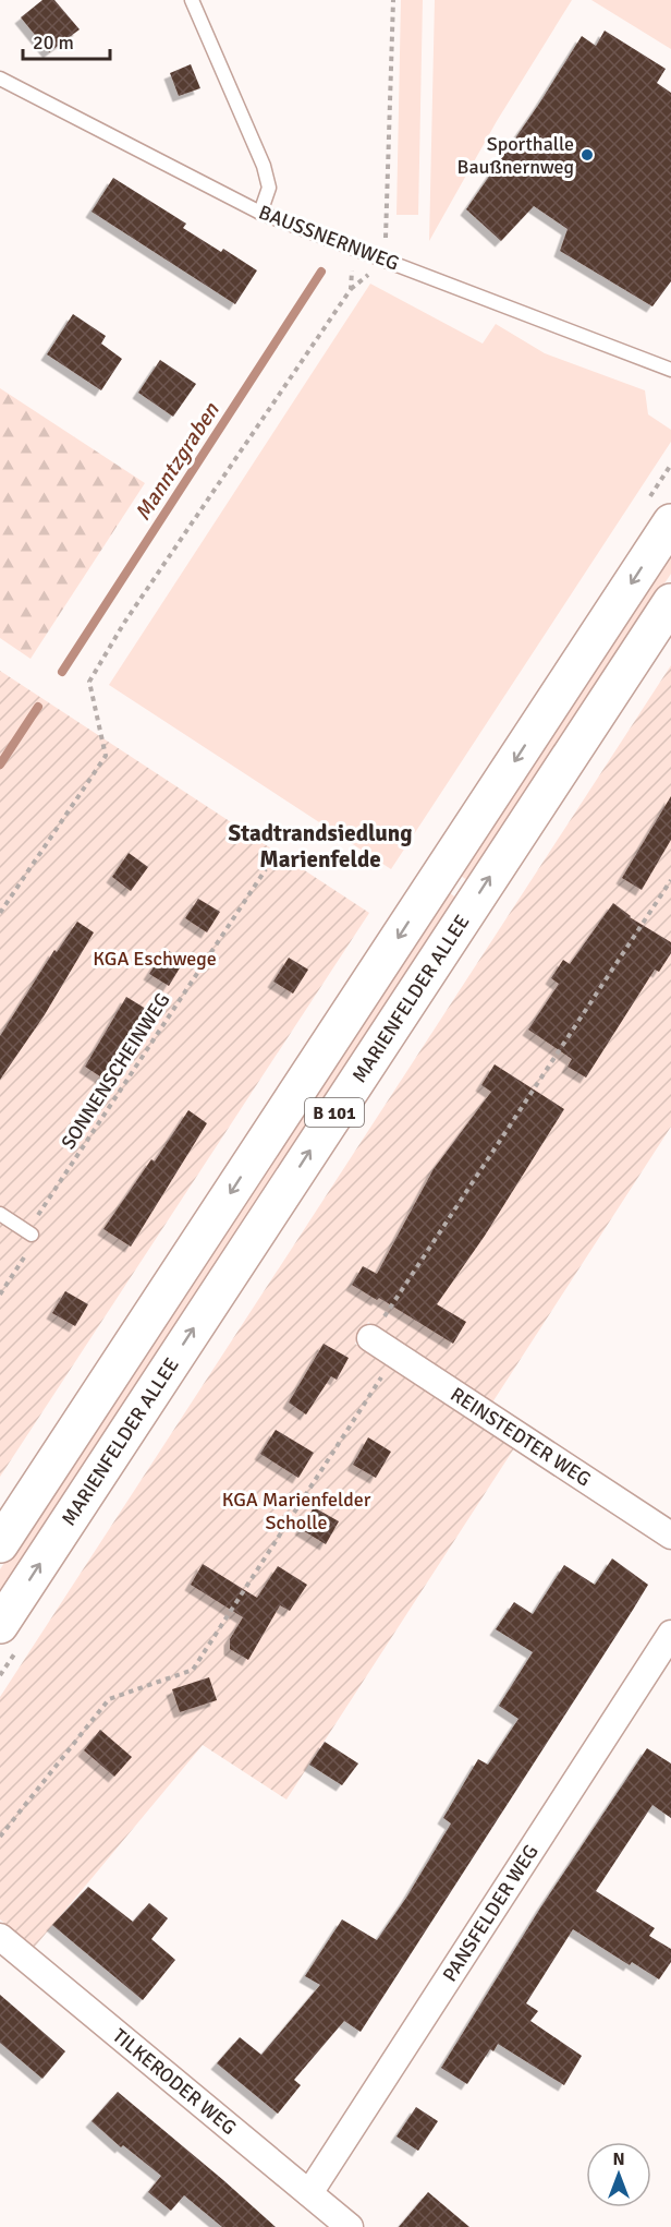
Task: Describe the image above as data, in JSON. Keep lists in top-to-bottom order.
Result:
{
  "streets": {
    "main road": ["MARIENFELDER ALLEE", "B 101"],
    "street": ["REINSTEDTER WEG", "PANSFELDER WEG", "TILKERODER WEG"],
    "lane": ["BAUSSNERNWEG"],
    "path": ["SONNENSCHEINWEG"]
  },
  "crossings": [
    ["PANSFELDER WEG", "TILKERODER WEG"]
  ],
  "districts": ["Stadtrandsiedlung Marienfelde"],
  "water": ["Manntzgraben"],
  "parks": ["KGA Eschwege", "KGA Marienfelder Scholle"],
  "places": ["Sporthalle Baußnernweg"],
  "scale_bar": "20 m",
  "north": "top"
}
